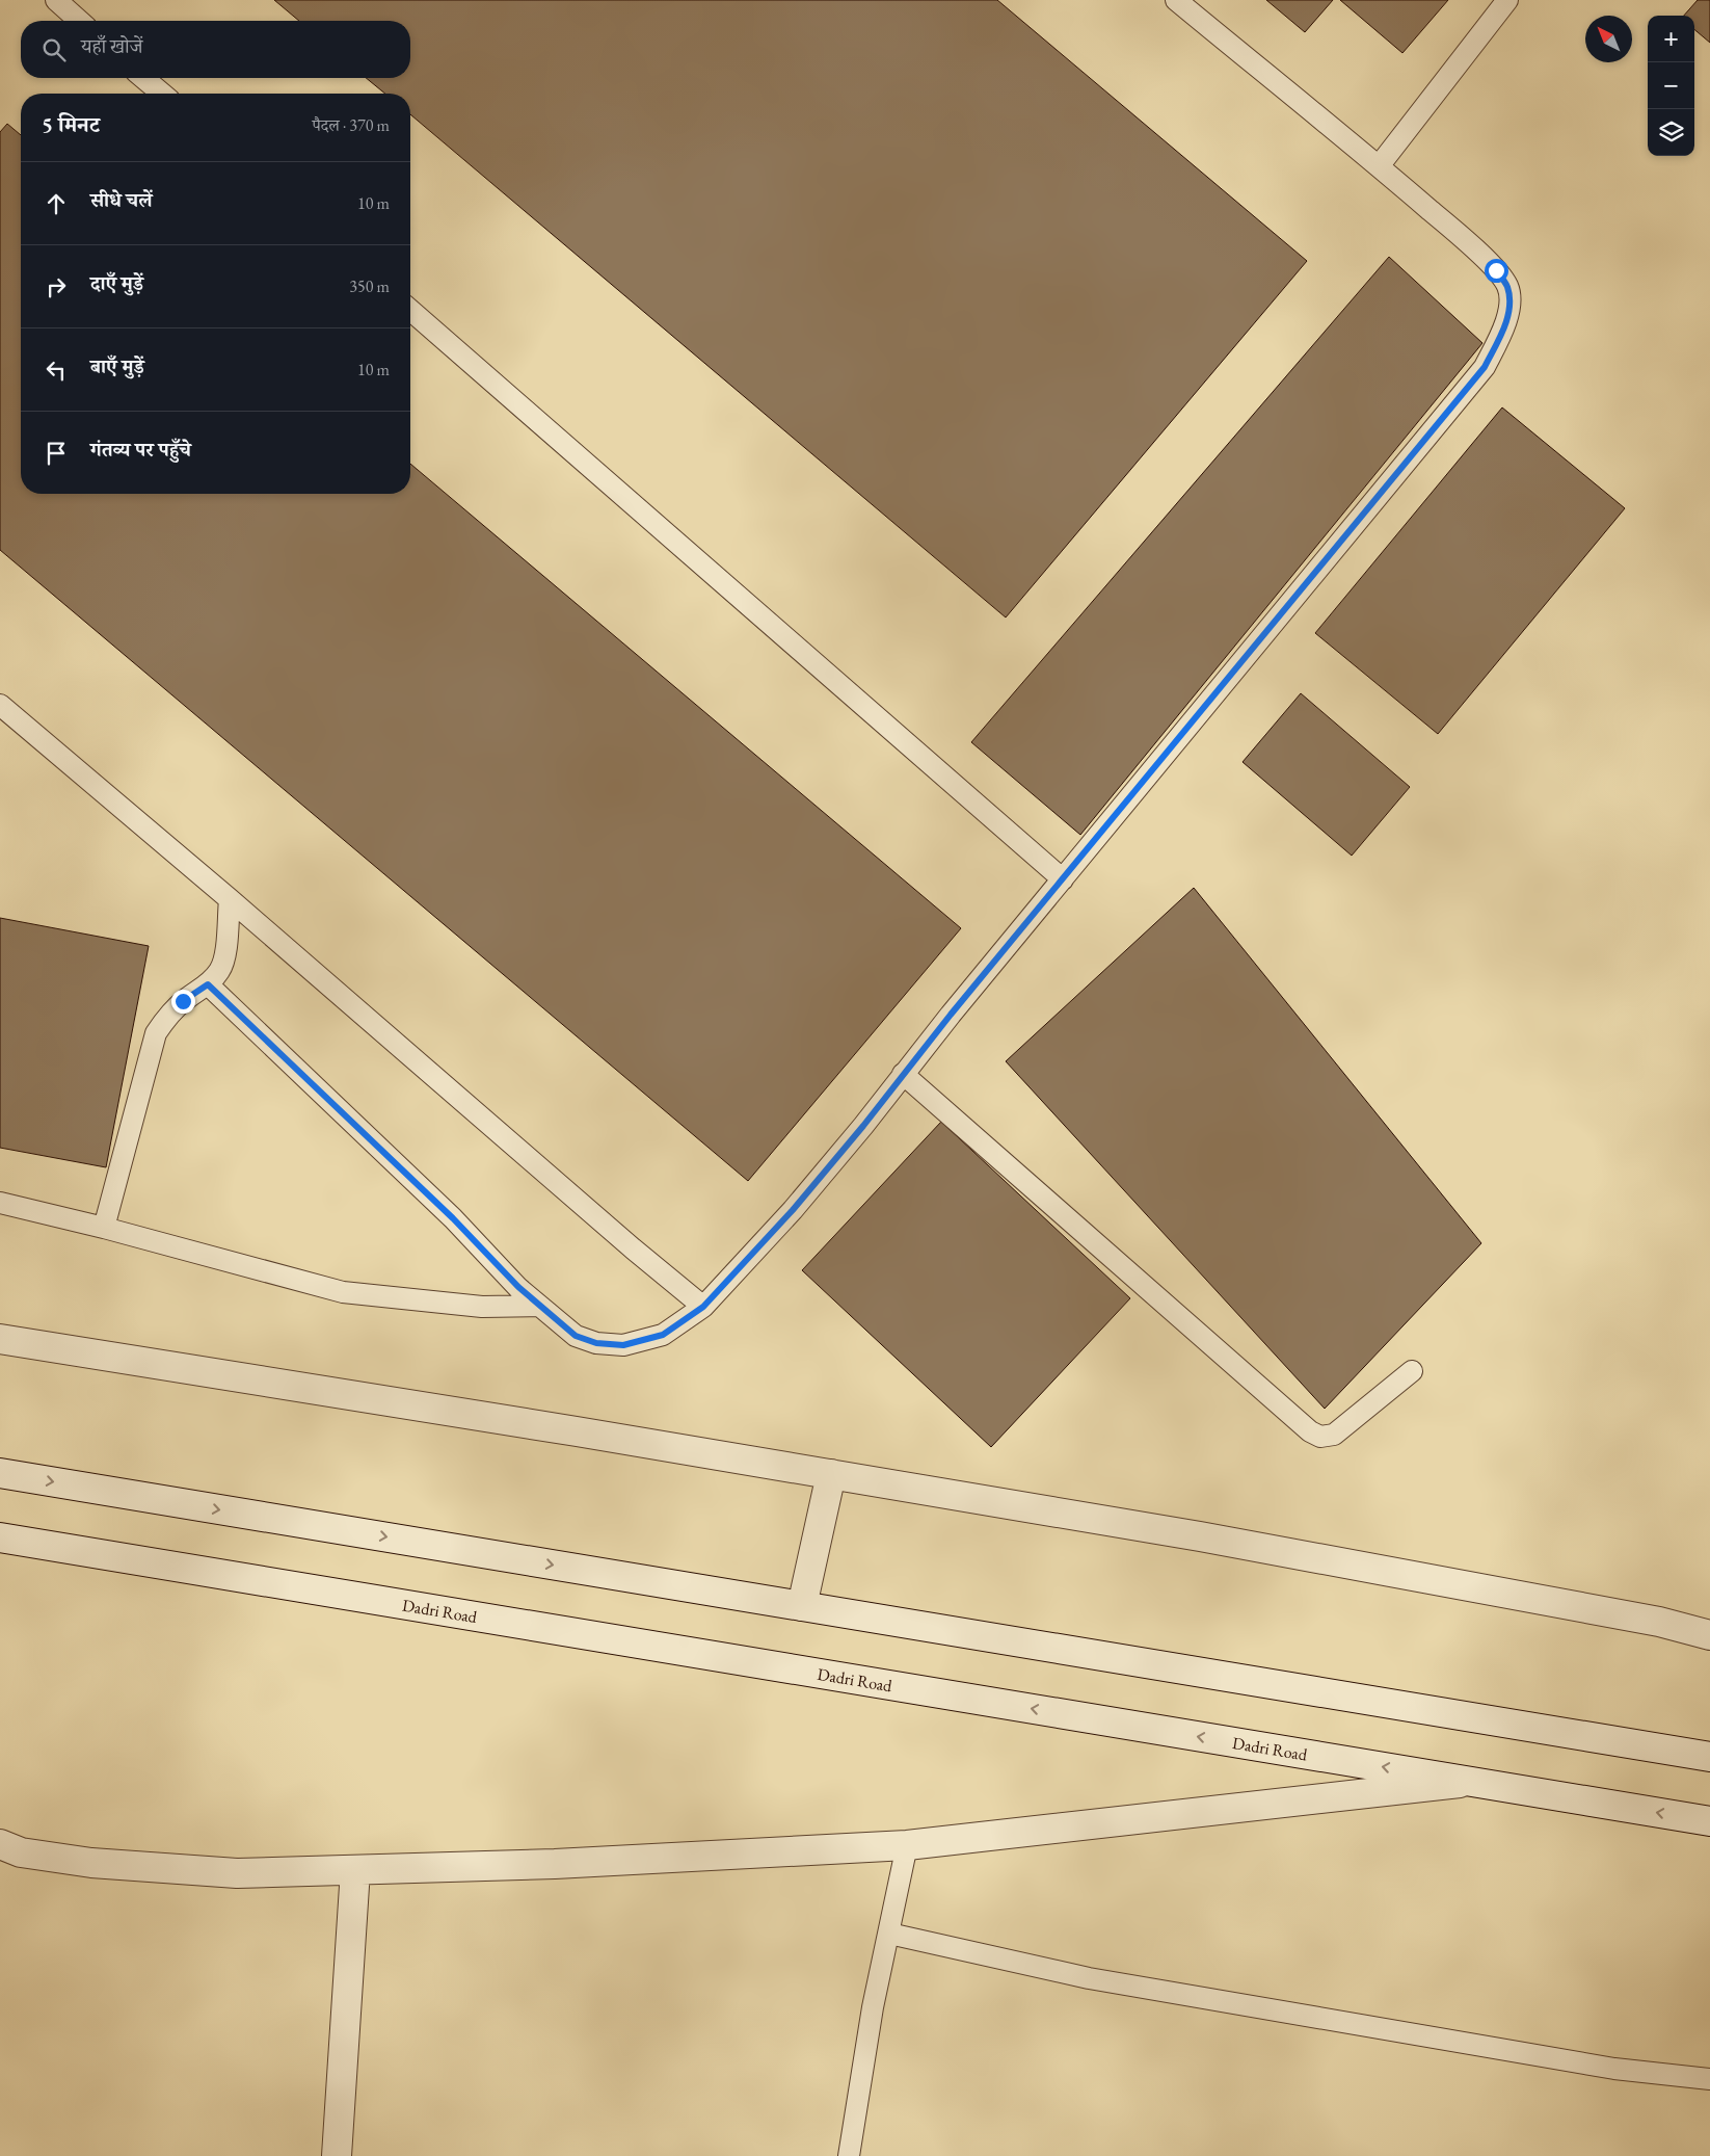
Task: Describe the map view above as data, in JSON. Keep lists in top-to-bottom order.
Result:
{
  "streets": {
    "street": ["Dadri Road"]
  },
  "north": "top left",
  "page": {
    "map_buttons": ["+", "−"],
    "search": "यहाँ खोजें",
    "heading": ["5 मिनट", "पैदल · 370 m"],
    "list": [
      ["सीधे चलें", "10 m"],
      ["दाएँ मुड़ें", "350 m"],
      ["बाएँ मुड़ें", "10 m"],
      "गंतव्य पर पहुँचे"
    ]
  }
}
